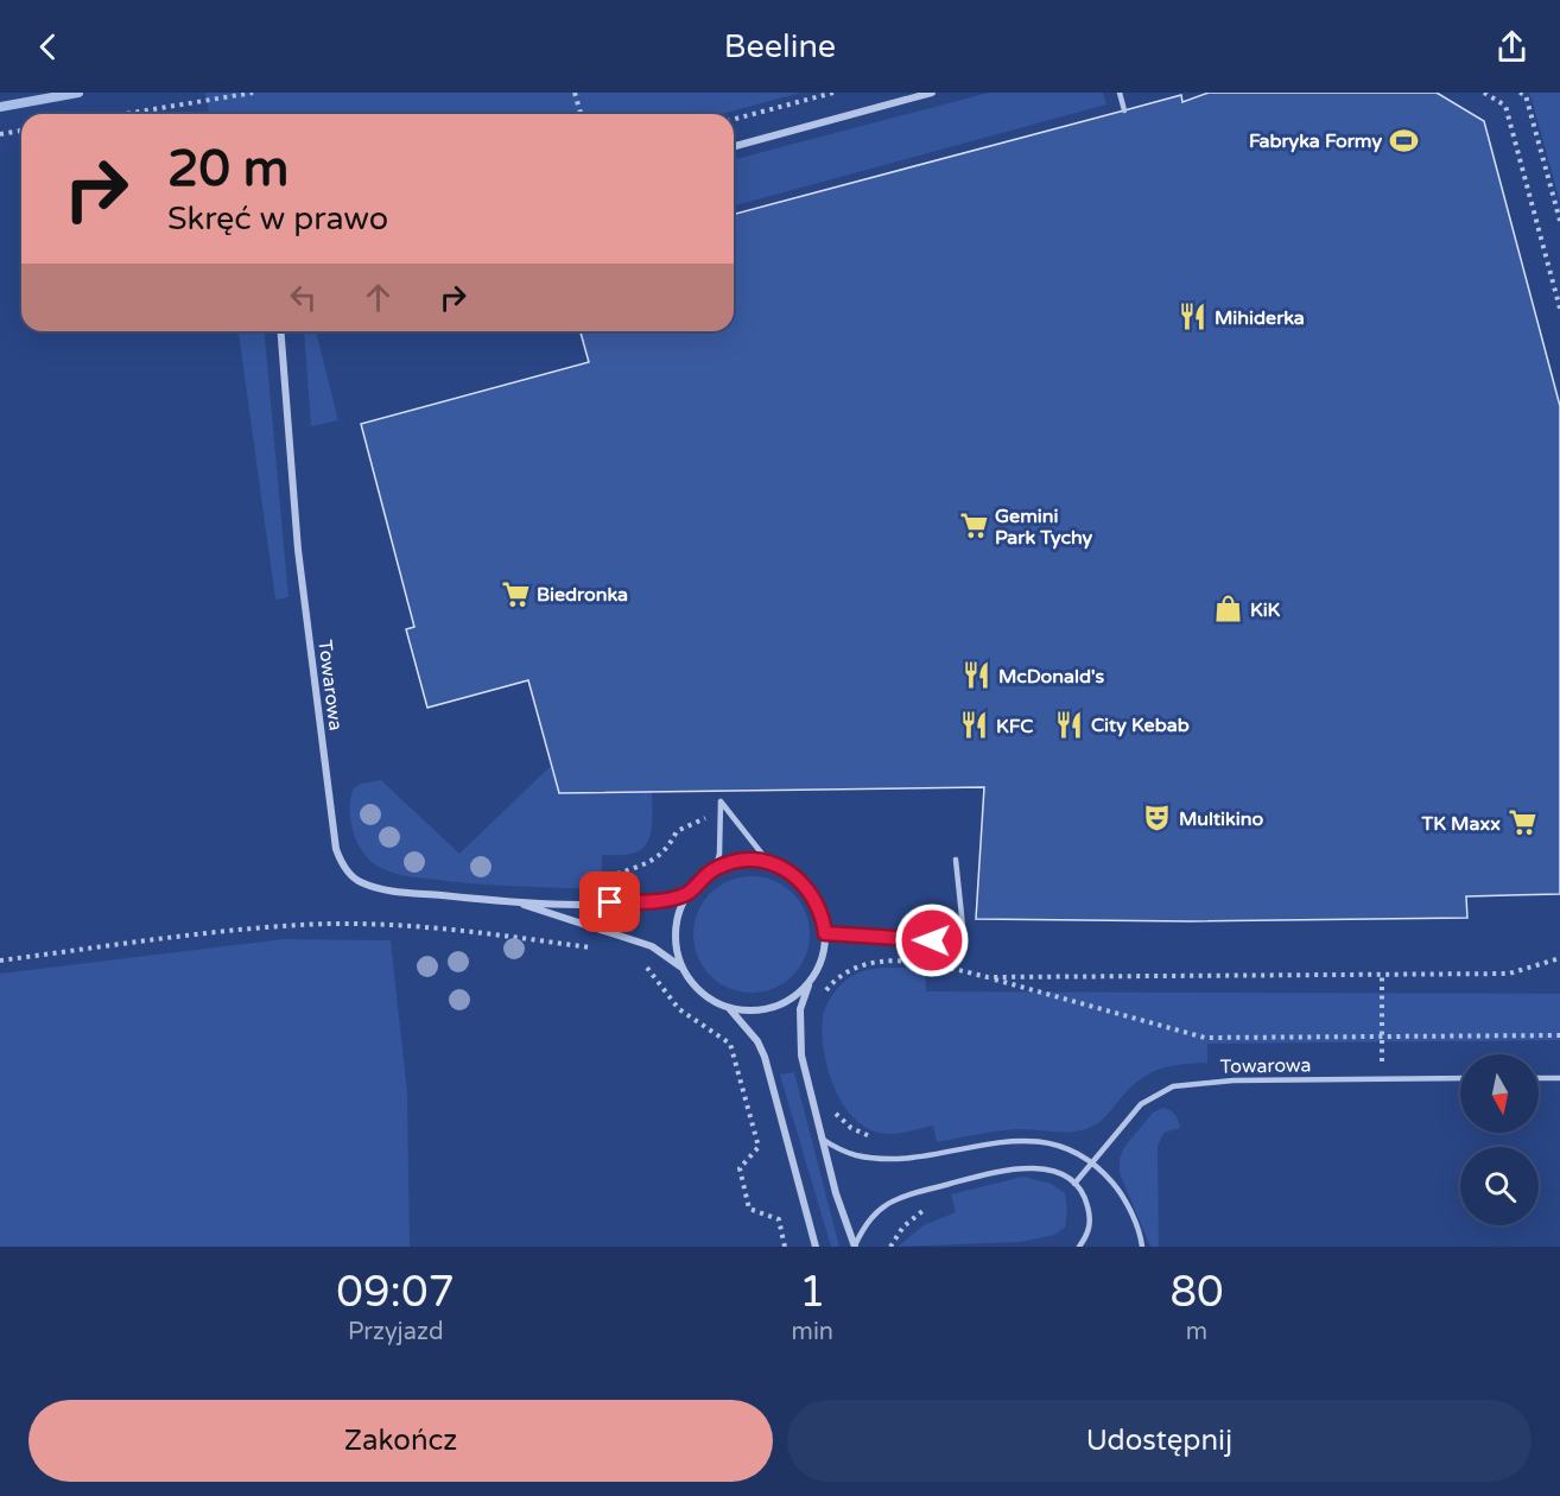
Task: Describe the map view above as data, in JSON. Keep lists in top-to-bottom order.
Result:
{
  "streets": {
    "street": ["Towarowa"]
  },
  "places": {
    "sports": ["Fabryka Formy"],
    "restaurant": [
      "Mihiderka",
      "McDonald's",
      "City Kebab",
      "KFC"
    ],
    "supermarket": ["Gemini Park Tychy", "Biedronka", "TK Maxx"],
    "shop": ["KiK"],
    "theatre": ["Multikino"]
  },
  "north": "bottom",
  "page": {
    "header": "Beeline",
    "turn": ["20 m", "Skręć w prawo"],
    "eta": [
      "09:07",
      "Przyjazd",
      "1",
      "min",
      "80",
      "m"
    ],
    "buttons": ["Zakończ", "Udostępnij"]
  }
}
